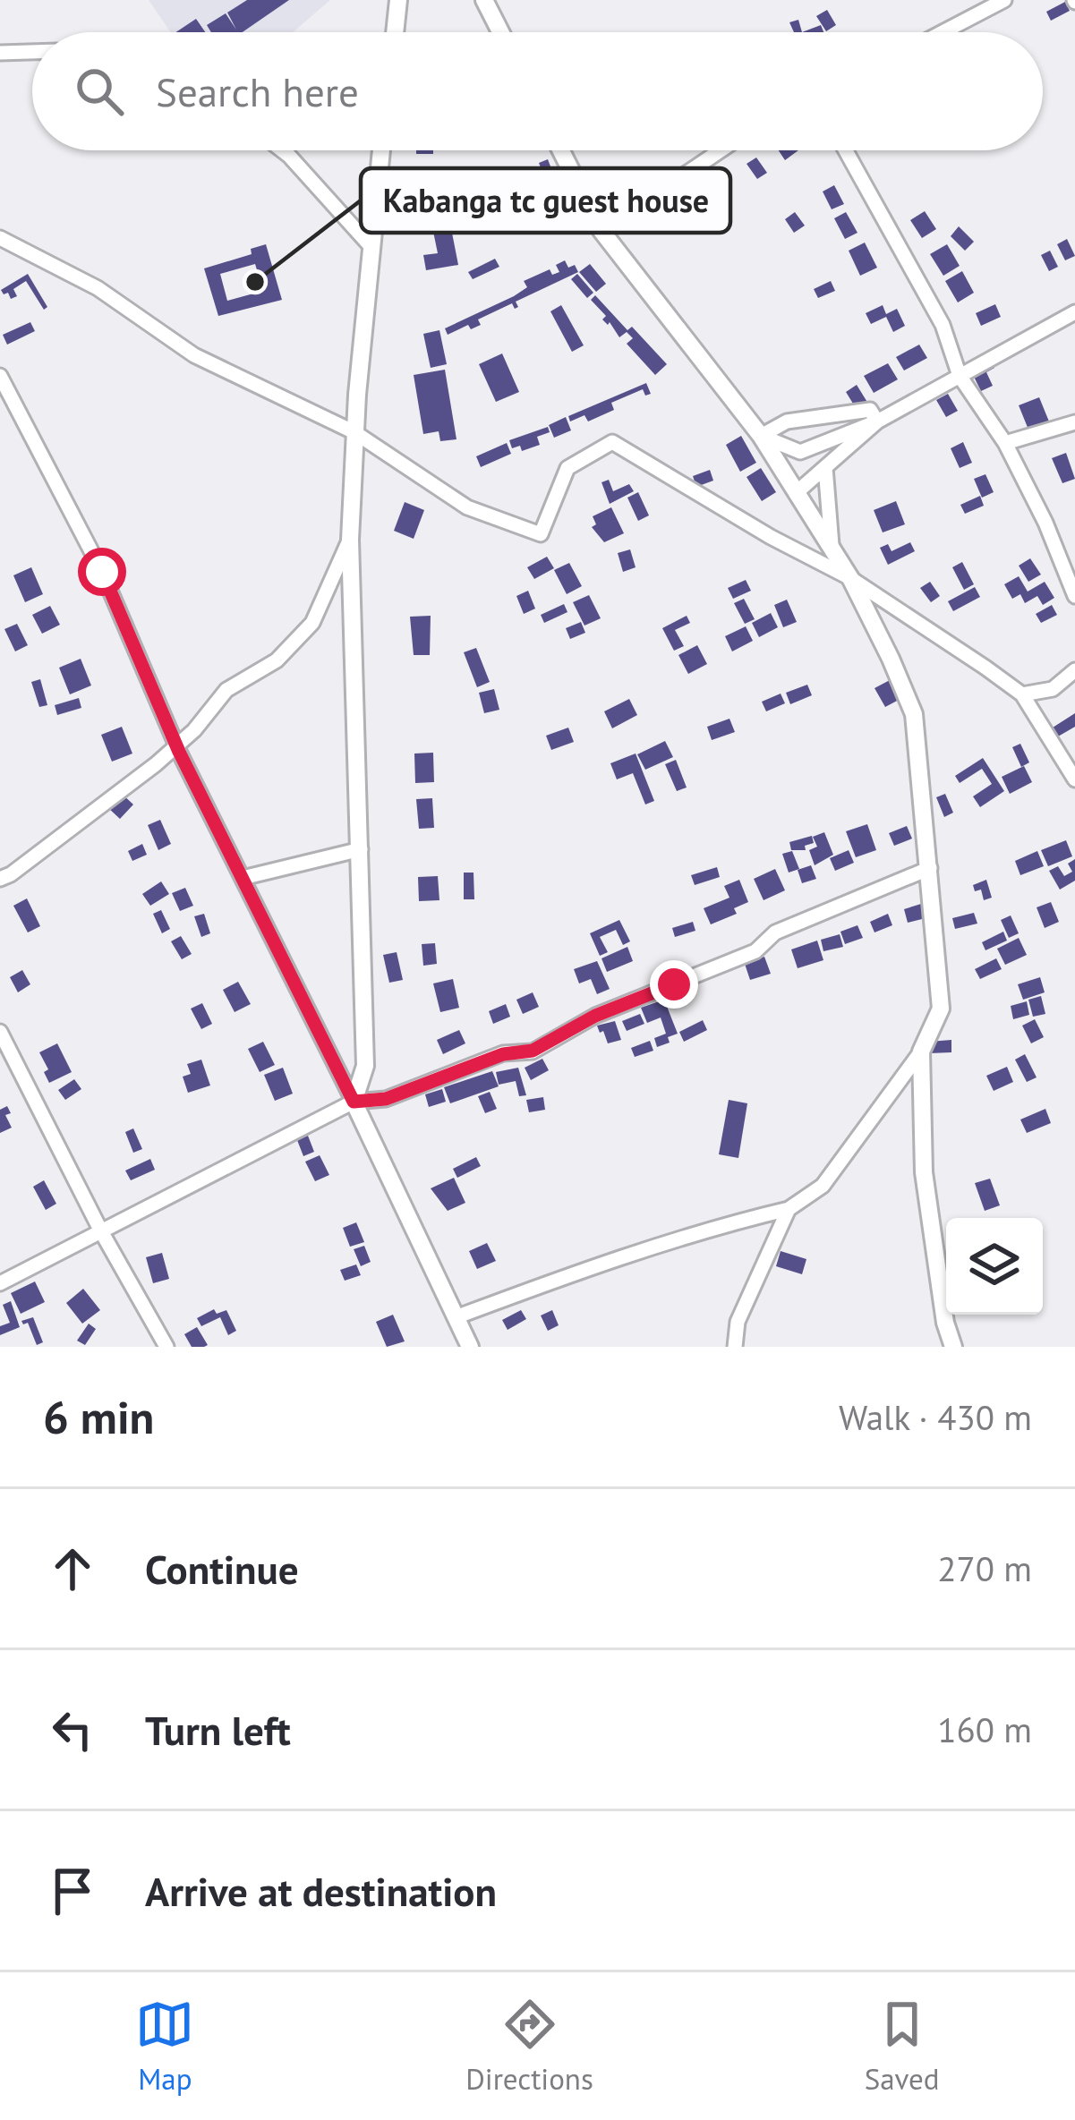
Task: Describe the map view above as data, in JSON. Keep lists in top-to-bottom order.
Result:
{
  "places": ["Kabanga tc guest house"],
  "page": {
    "search": "Search here",
    "heading": ["6 min", "Walk · 430 m"],
    "list": [
      ["Continue", "270 m"],
      ["Turn left", "160 m"],
      "Arrive at destination"
    ],
    "nav": ["Map", "Directions", "Saved"]
  }
}
